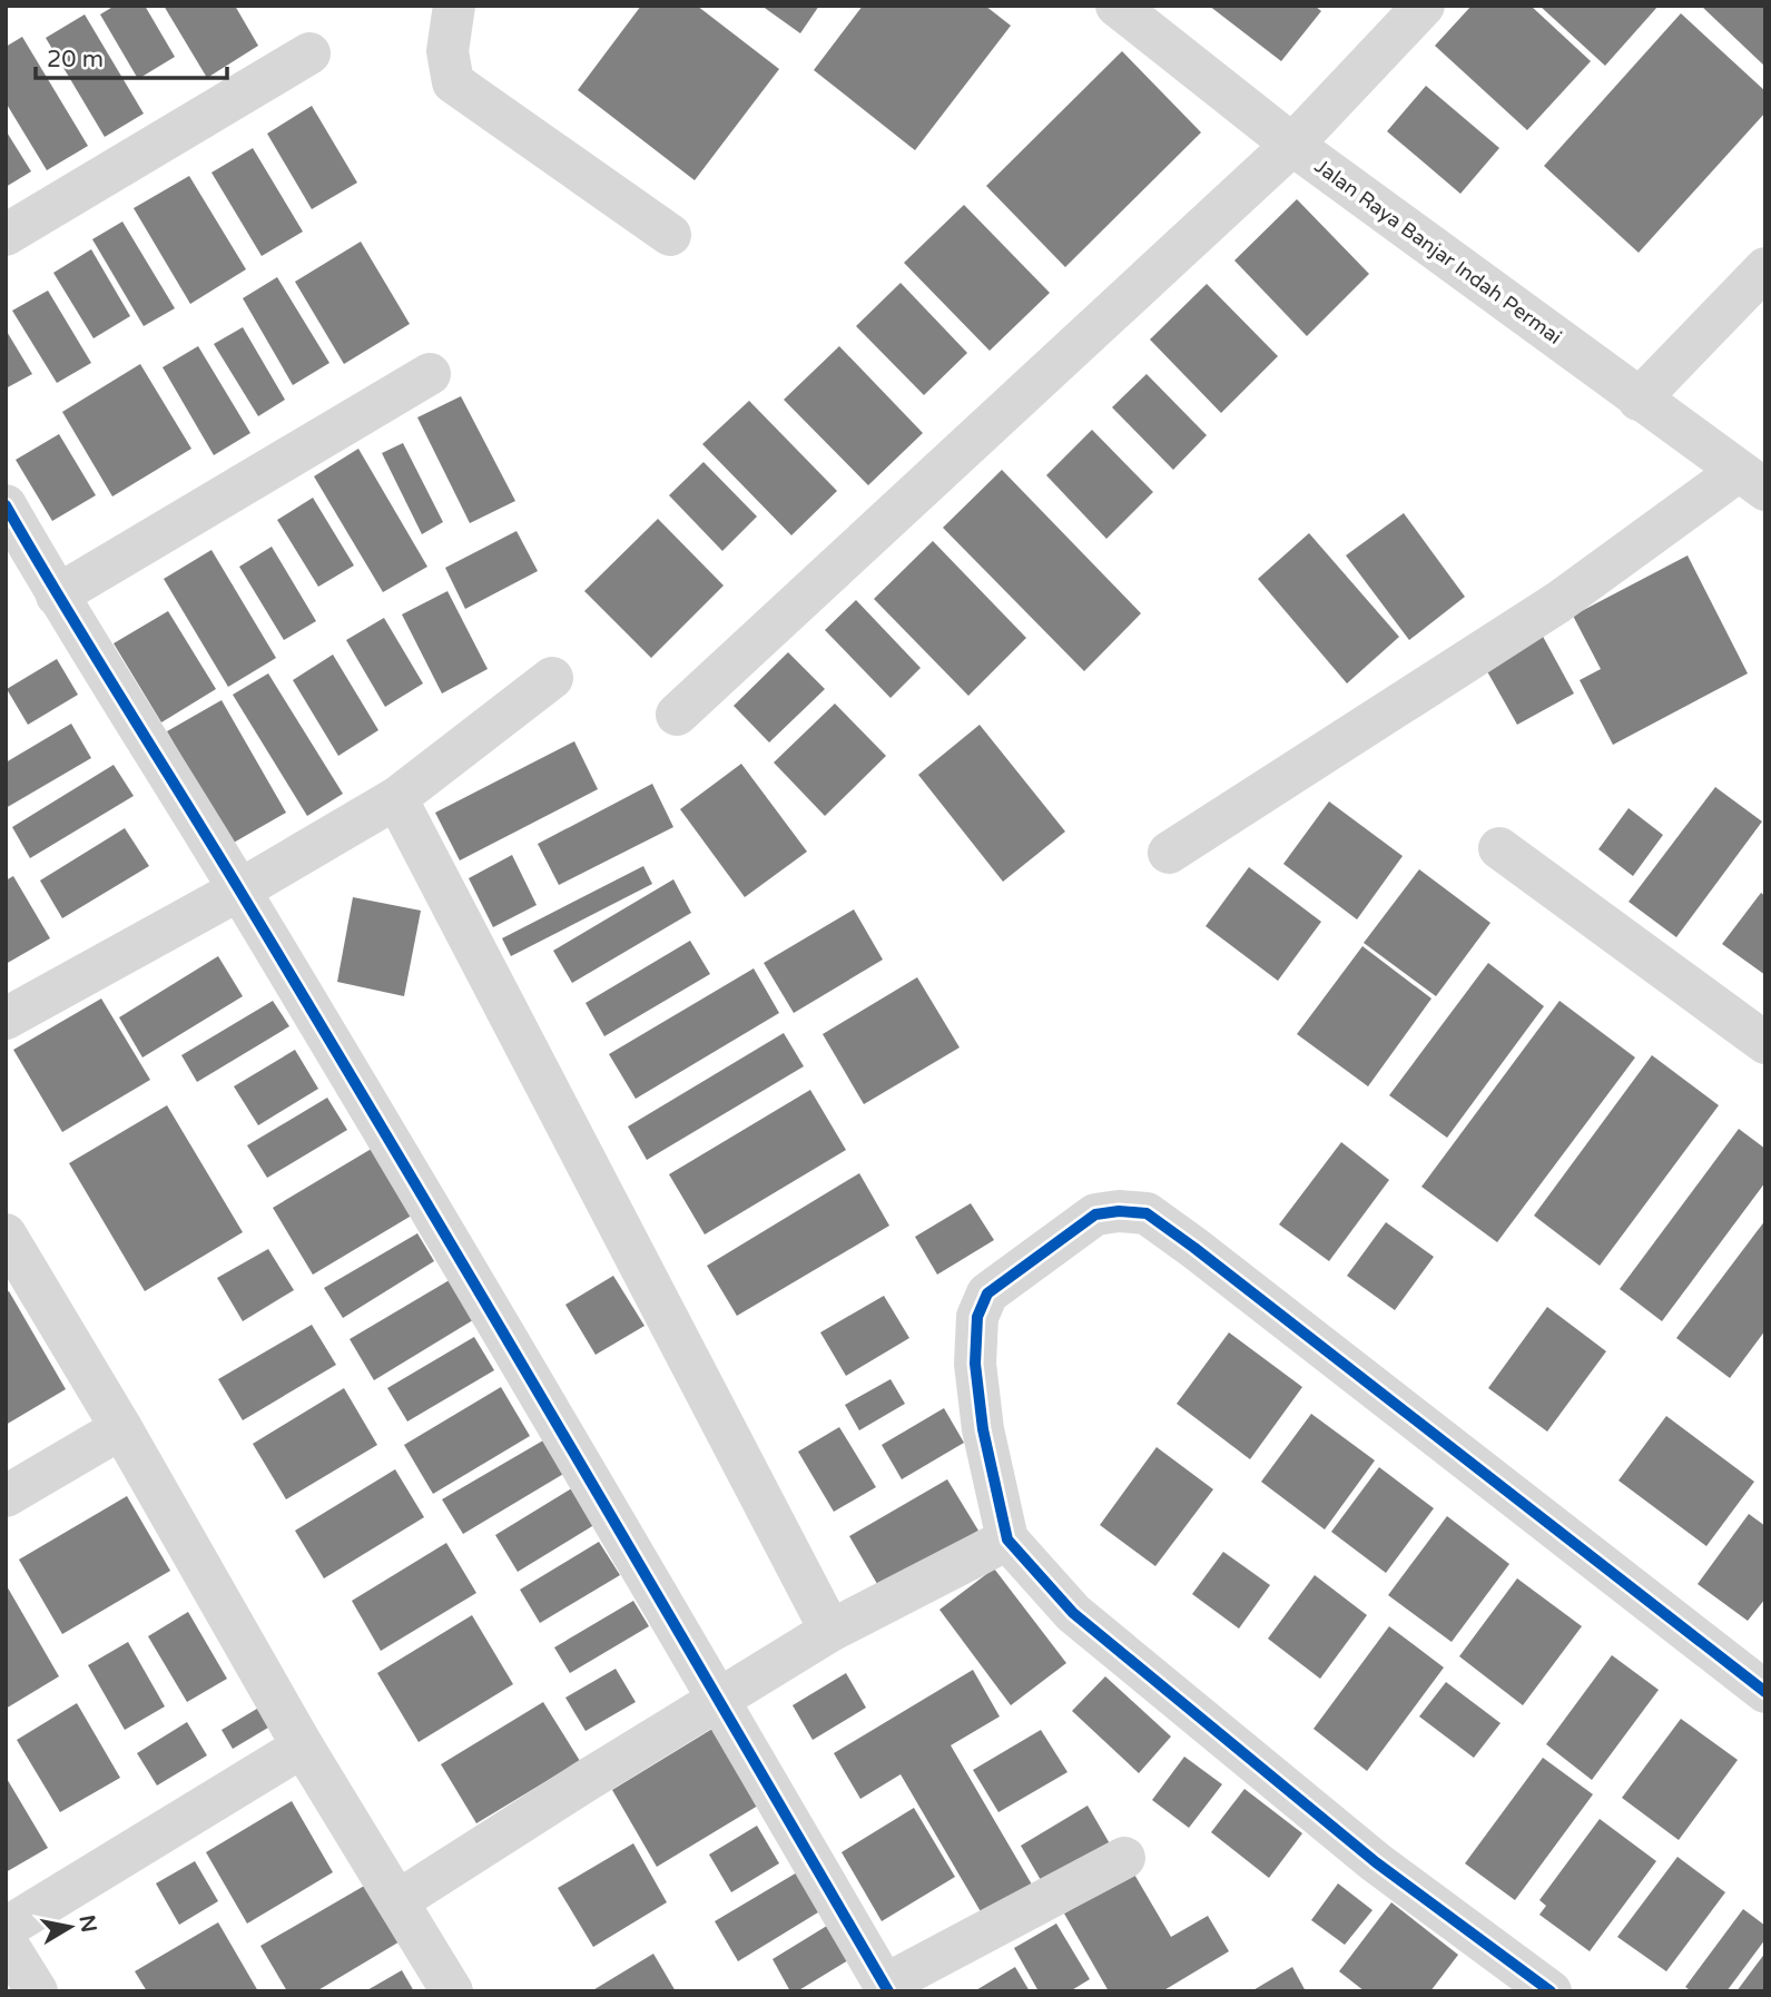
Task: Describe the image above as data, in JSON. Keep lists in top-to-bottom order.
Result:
{
  "streets": {
    "street": ["Jalan Raya Banjar Indah Permai"]
  },
  "scale_bar": "20 m",
  "north": "right"
}
